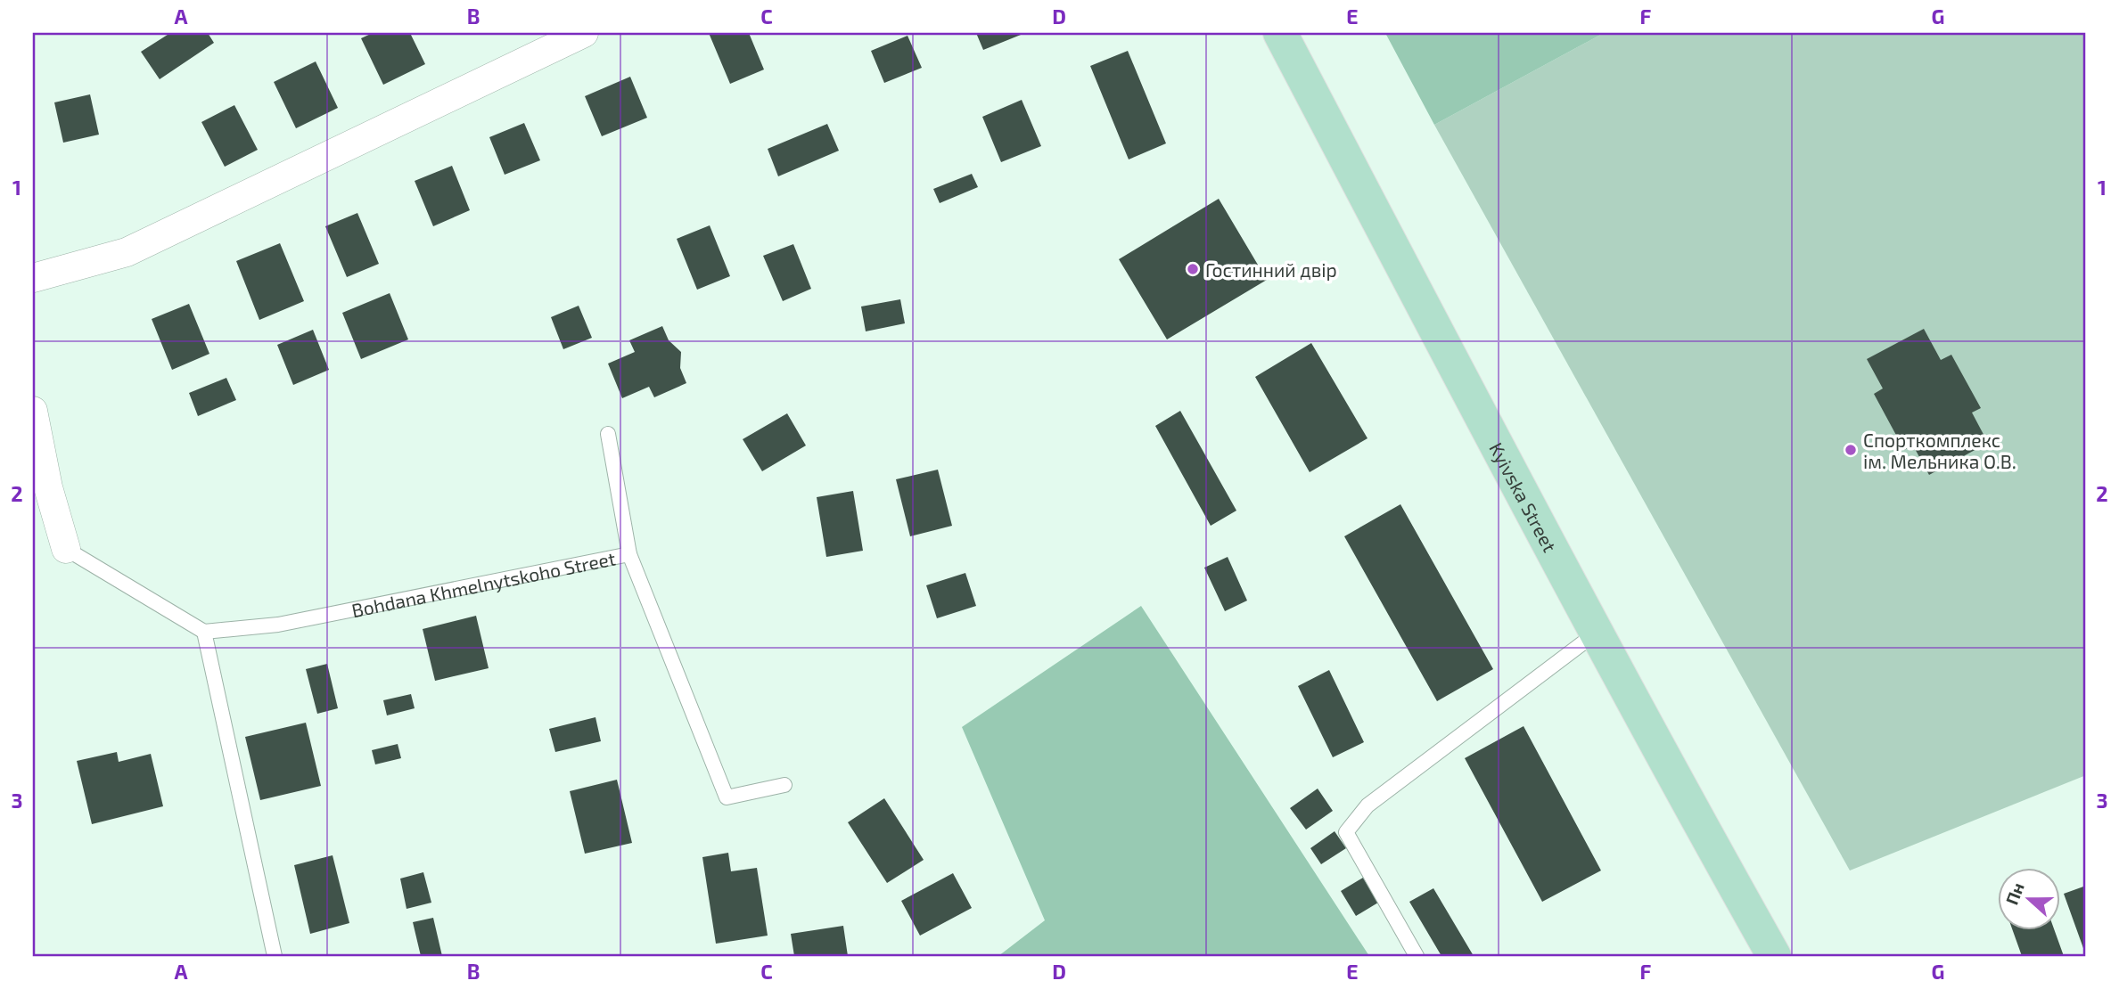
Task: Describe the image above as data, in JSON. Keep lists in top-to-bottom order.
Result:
{
  "streets": {
    "main road": ["Kyivska Street"],
    "lane": ["Bohdana Khmelnytskoho Street"]
  },
  "places": ["Гостинний двір", "Спорткомплекс ім. Мельника О.В."],
  "north": "left",
  "grid": {
    "columns": [
      "A",
      "B",
      "C",
      "D",
      "E",
      "F",
      "G"
    ],
    "rows": ["1", "2", "3"]
  }
}
